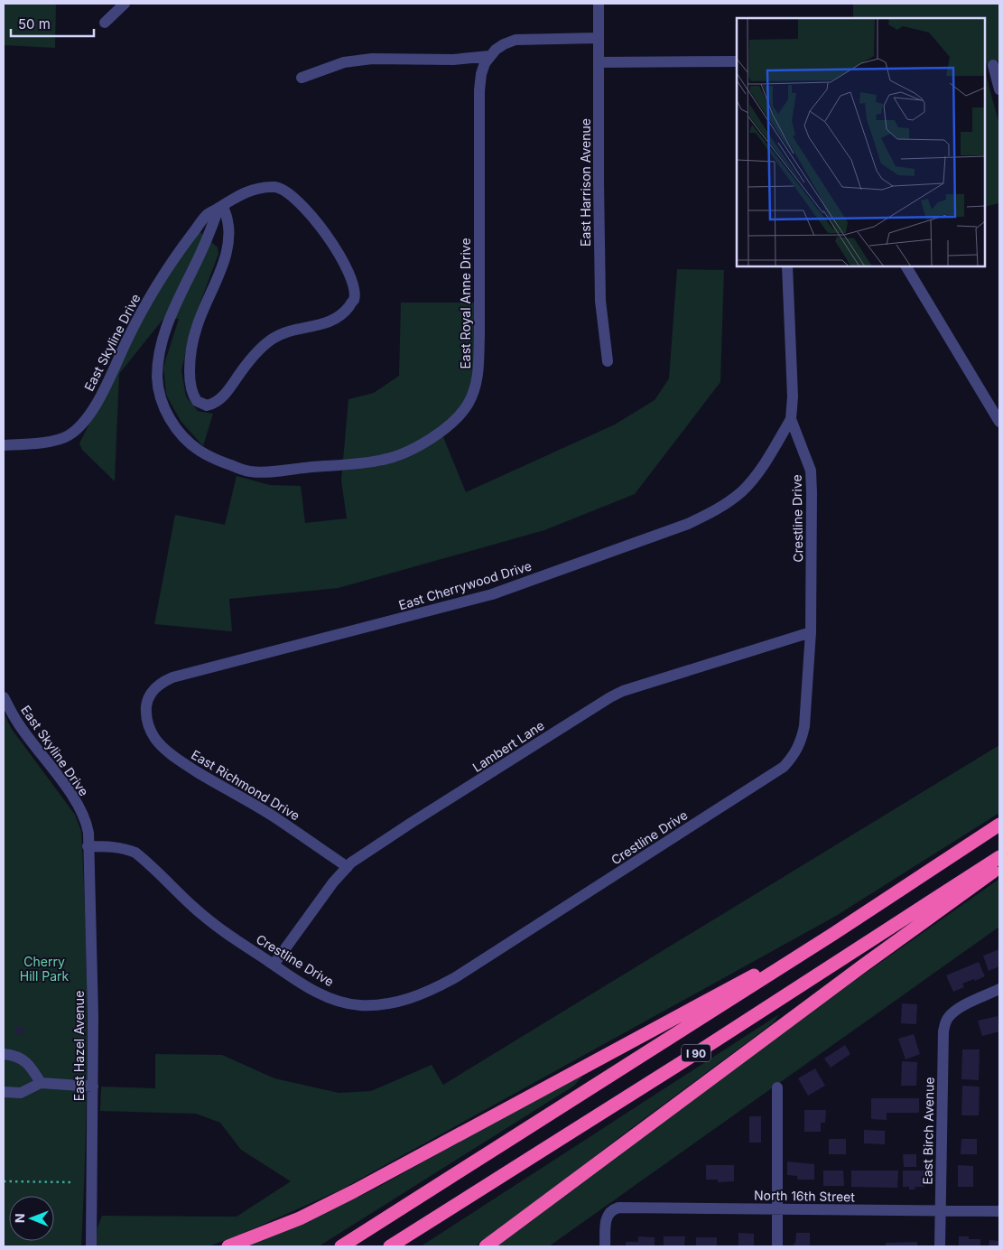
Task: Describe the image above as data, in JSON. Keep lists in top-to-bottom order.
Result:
{
  "streets": {
    "highway": ["I 90"],
    "street": [
      "East Harrison Avenue",
      "East Royal Anne Drive",
      "East Skyline Drive",
      "Crestline Drive",
      "East Cherrywood Drive",
      "Lambert Lane",
      "East Richmond Drive",
      "East Hazel Avenue",
      "East Birch Avenue",
      "North 16th Street"
    ]
  },
  "crossings": [
    ["East Royal Anne Drive", "East Skyline Drive"],
    ["East Skyline Drive", "Crestline Drive"],
    ["East Skyline Drive", "East Hazel Avenue"],
    ["Crestline Drive", "East Cherrywood Drive"],
    ["Crestline Drive", "Lambert Lane"],
    ["Crestline Drive", "East Hazel Avenue"],
    ["East Cherrywood Drive", "East Richmond Drive"],
    ["Lambert Lane", "East Richmond Drive"],
    ["East Birch Avenue", "North 16th Street"]
  ],
  "parks": ["Cherry Hill Park"],
  "scale_bar": "50 m",
  "north": "left"
}
